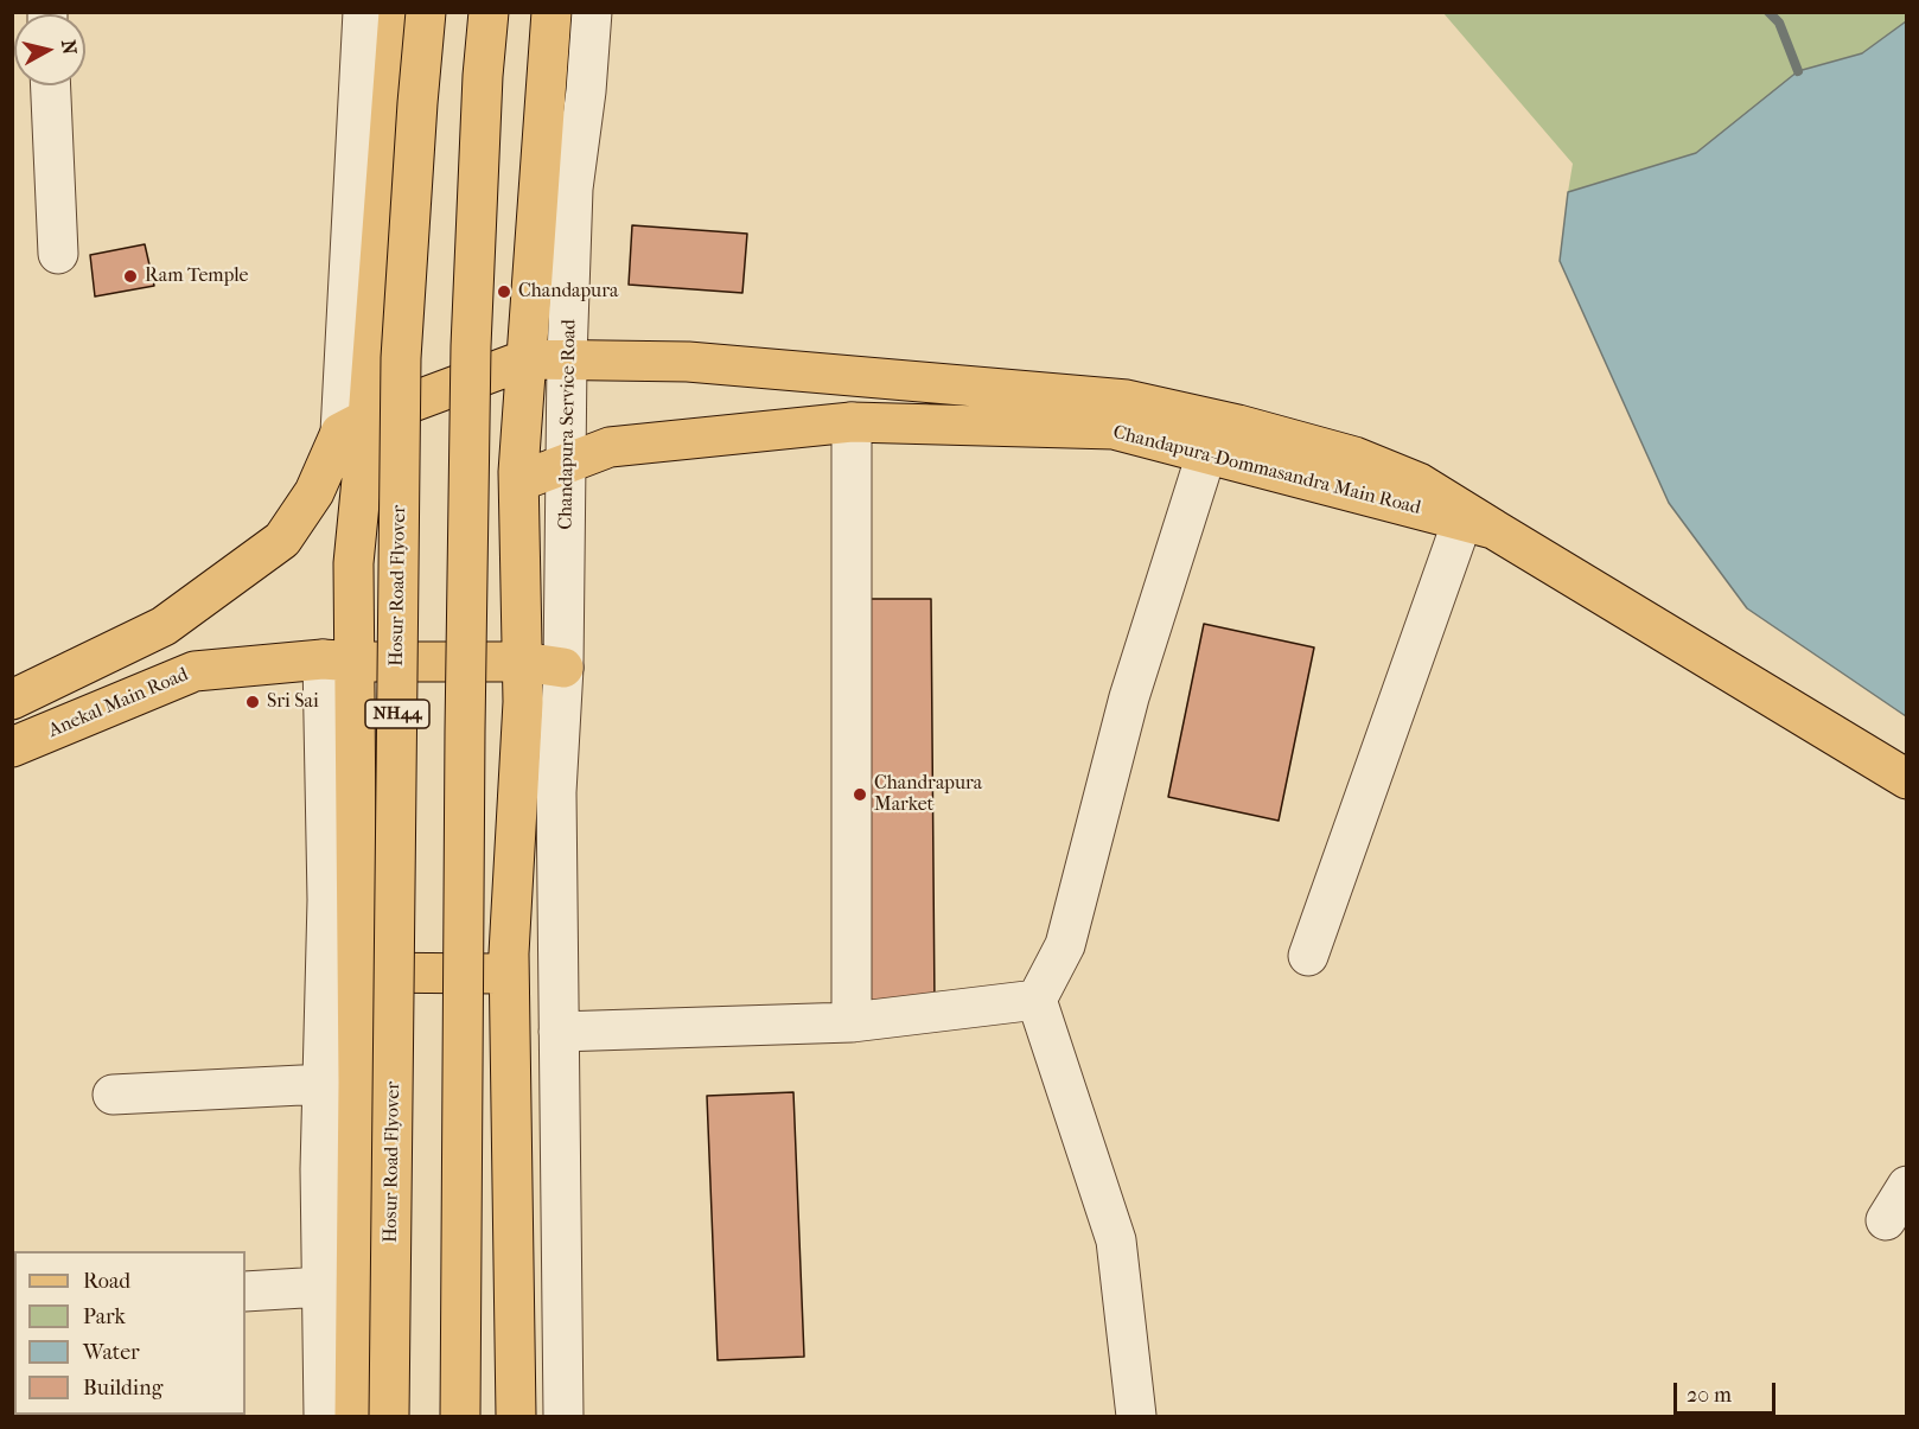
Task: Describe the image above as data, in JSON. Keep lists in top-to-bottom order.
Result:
{
  "streets": {
    "main road": [
      "Chandapura-Dommasandra Main Road",
      "Hosur Road Flyover",
      "Anekal Main Road",
      "NH44"
    ],
    "street": ["Chandapura Service Road"]
  },
  "crossings": [
    ["Chandapura Service Road", "Chandapura-Dommasandra Main Road"],
    ["Chandapura Service Road", "Anekal Main Road"]
  ],
  "places": [
    "Ram Temple",
    "Chandapura",
    "Sri Sai",
    "Chandrapura Market"
  ],
  "legend": [
    "Road",
    "Park",
    "Water",
    "Building"
  ],
  "scale_bar": "20 m",
  "north": "right"
}
